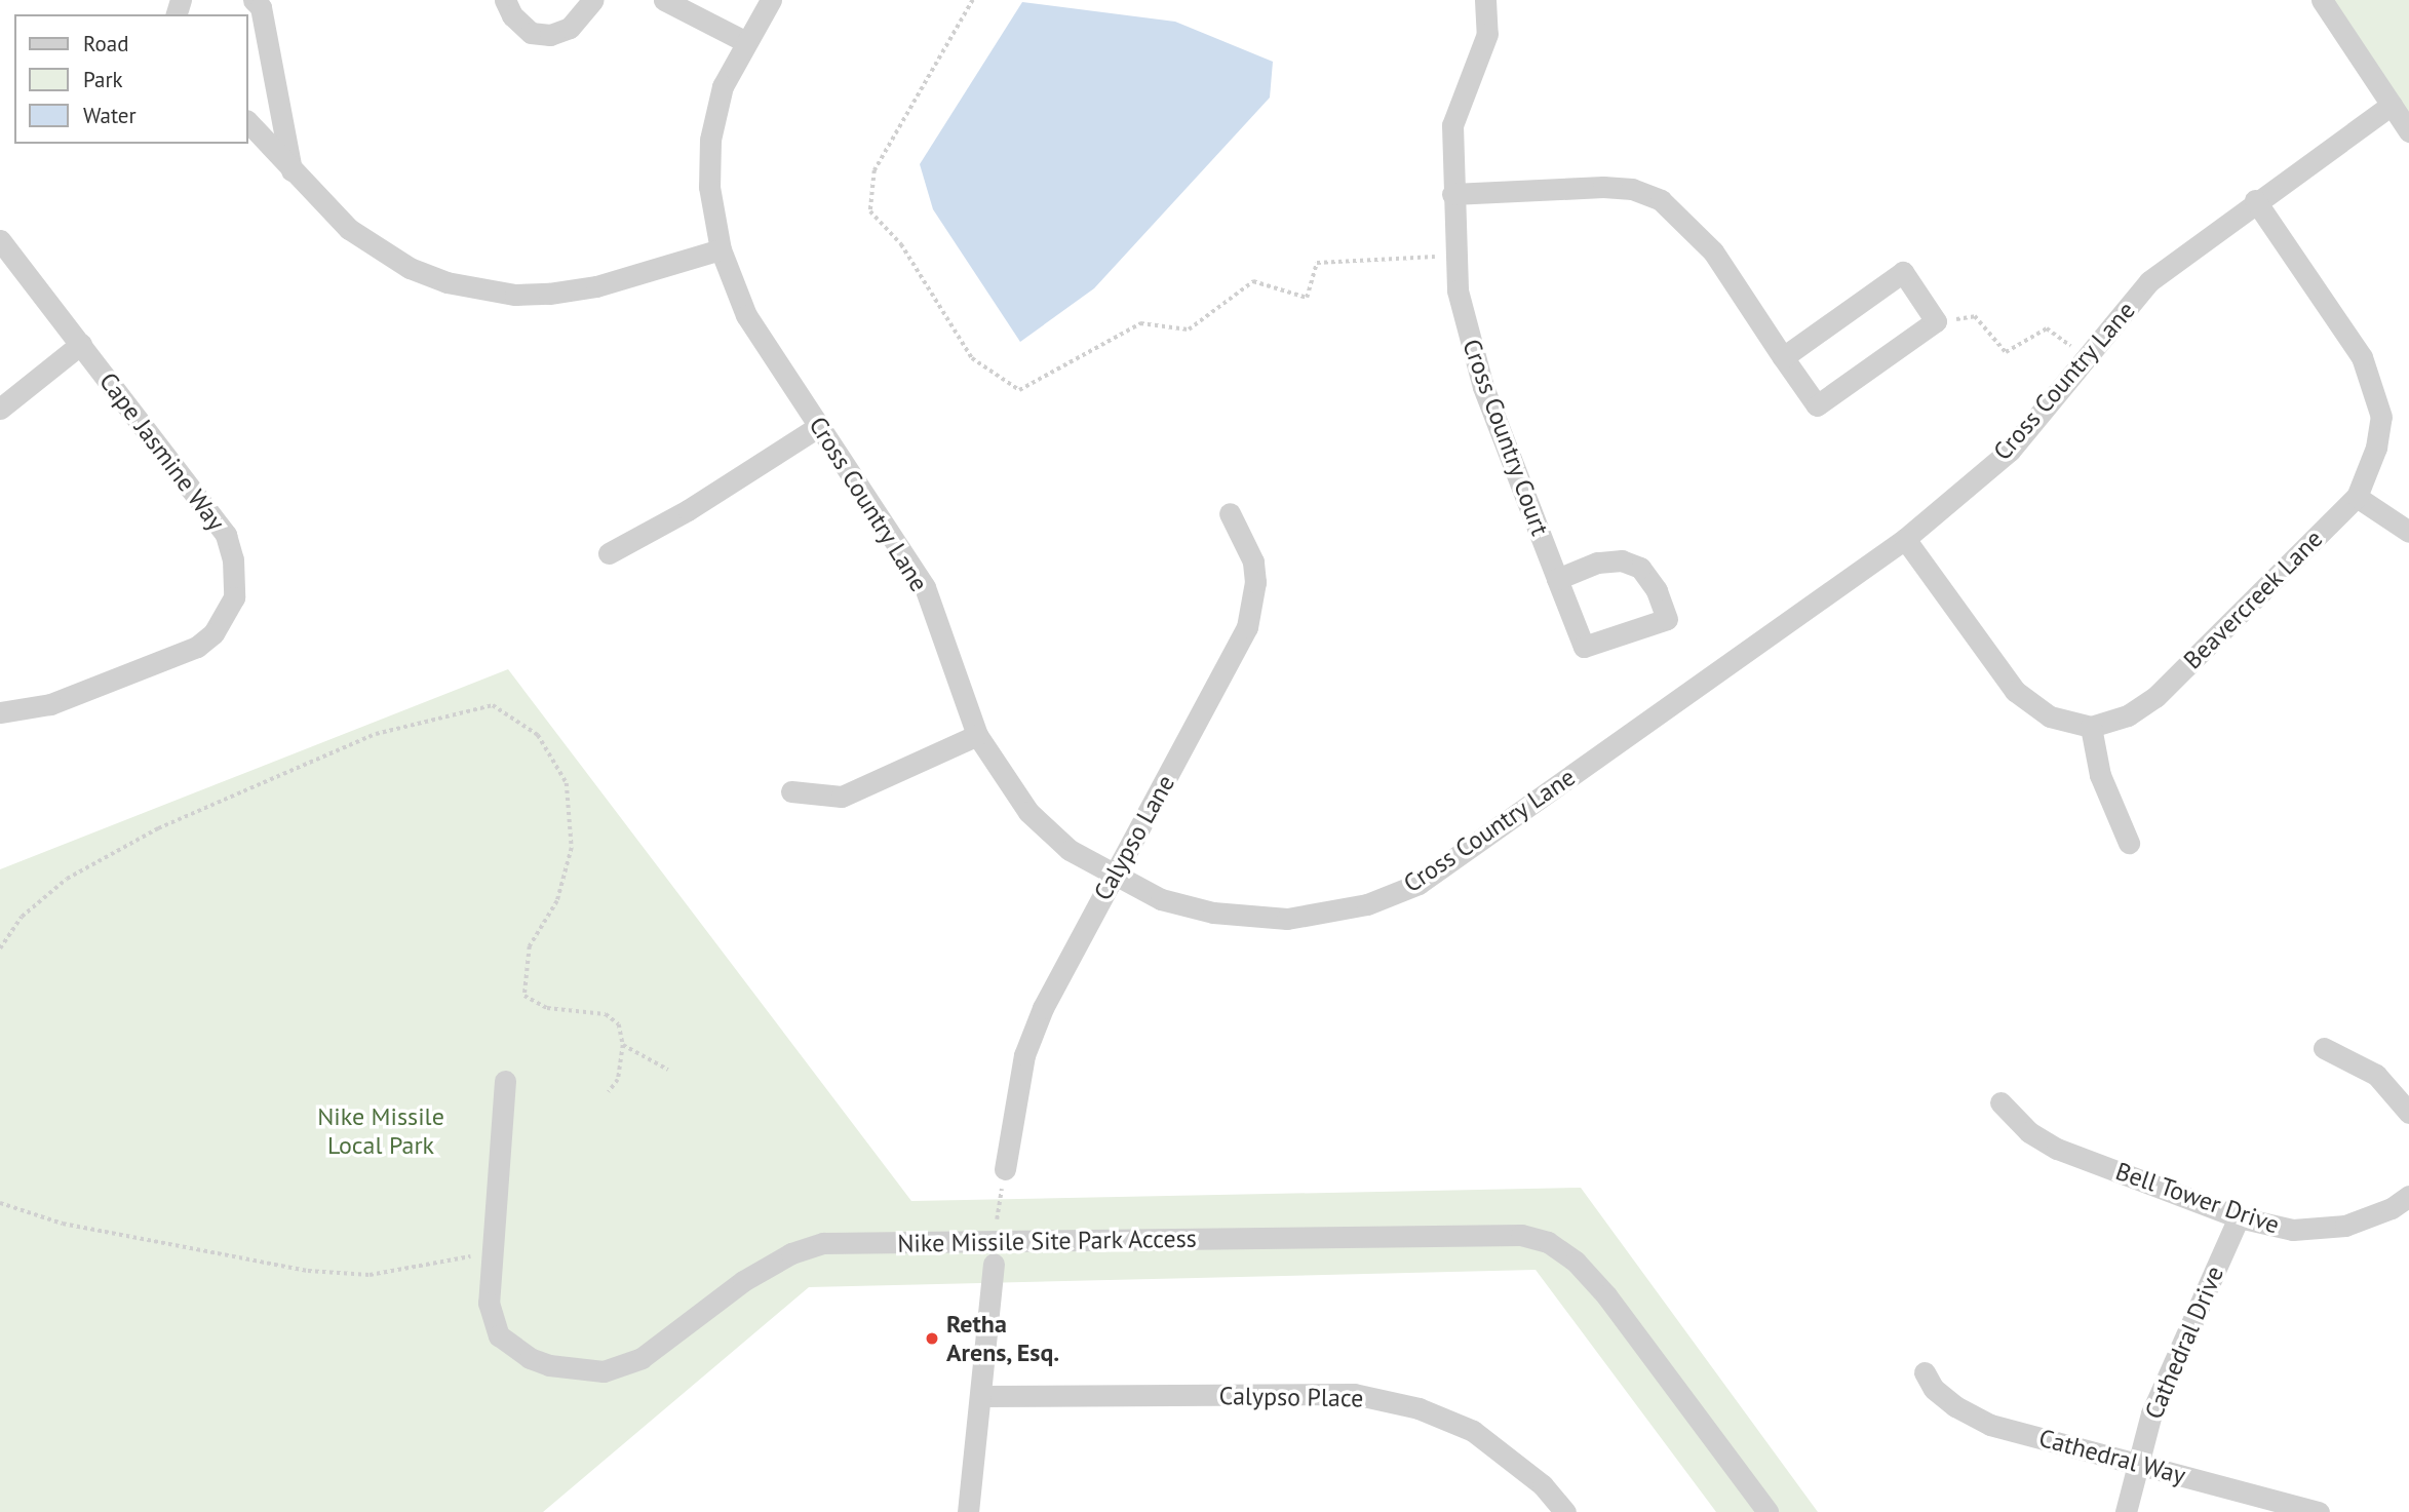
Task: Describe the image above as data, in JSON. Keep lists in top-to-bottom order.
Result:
{
  "streets": {
    "street": [
      "Cross Country Lane",
      "Cross Country Court",
      "Cape Jasmine Way",
      "Beavercreek Lane",
      "Calypso Lane",
      "Bell Tower Drive",
      "Nike Missile Site Park Access",
      "Cathedral Drive",
      "Calypso Place",
      "Cathedral Way"
    ]
  },
  "crossings": [
    ["Cross Country Lane", "Beavercreek Lane"],
    ["Cross Country Lane", "Calypso Lane"],
    ["Bell Tower Drive", "Cathedral Drive"],
    ["Cathedral Drive", "Cathedral Way"]
  ],
  "parks": ["Nike Missile Local Park"],
  "places": ["Retha Arens, Esq."],
  "legend": ["Road", "Park", "Water"]
}
